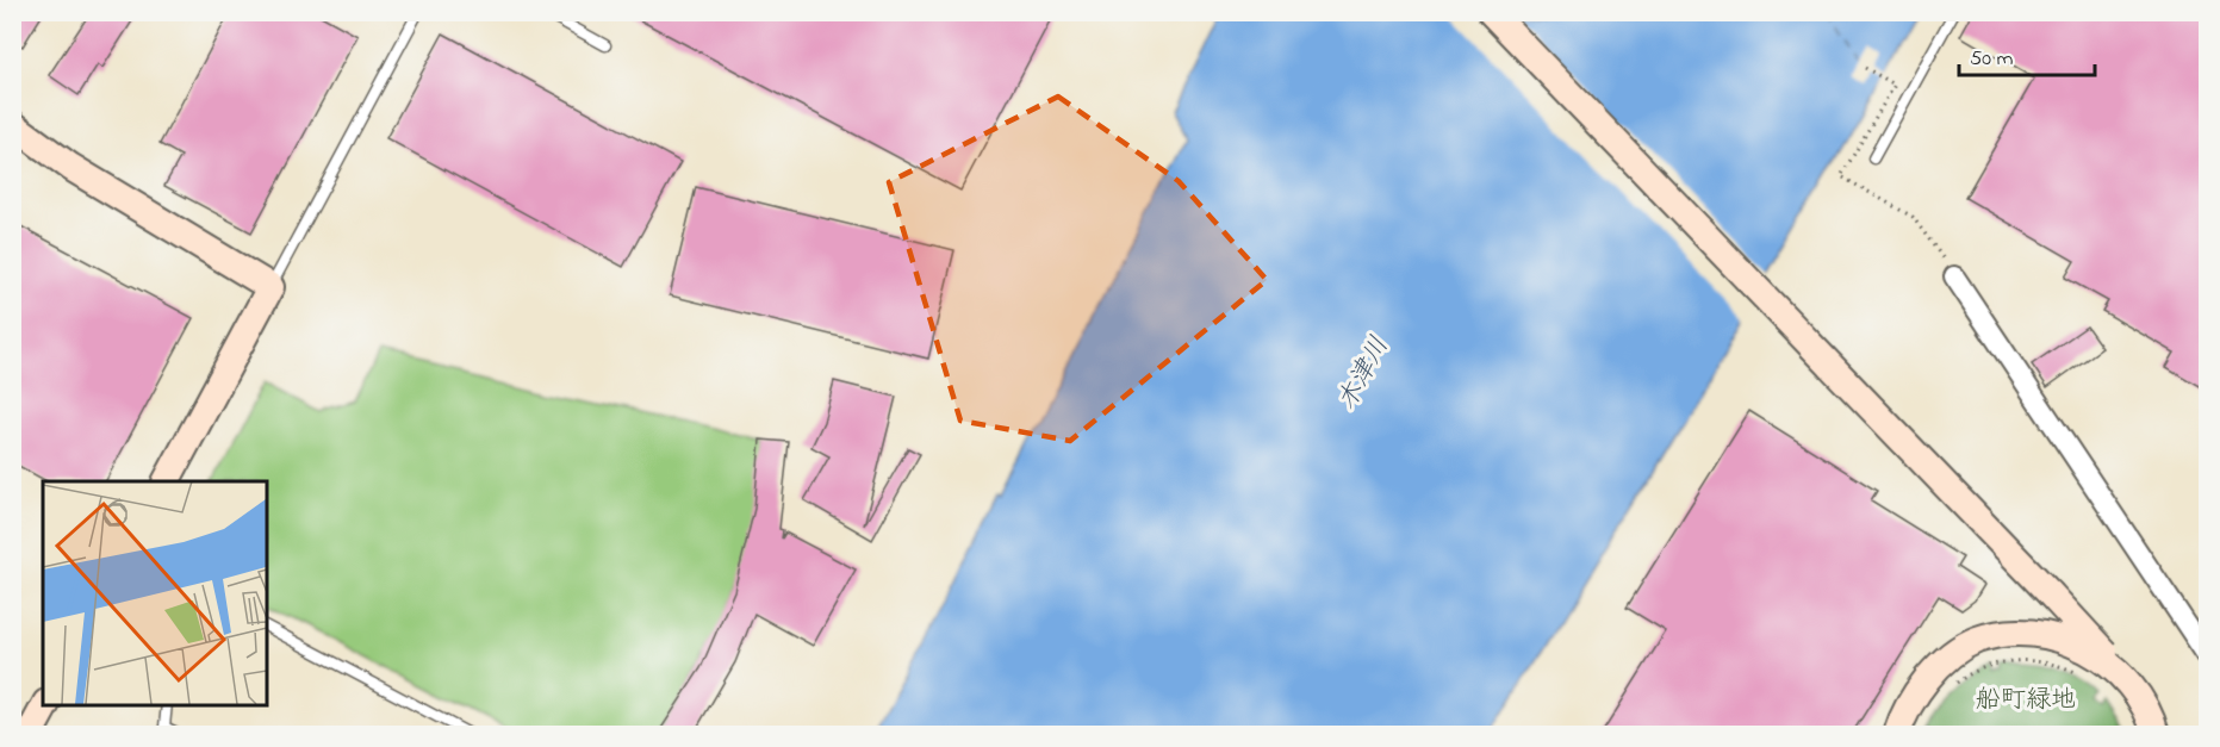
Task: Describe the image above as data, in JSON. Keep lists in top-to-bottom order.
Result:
{
  "water": ["木津川"],
  "parks": ["船町緑地"],
  "scale_bar": "50 m"
}
